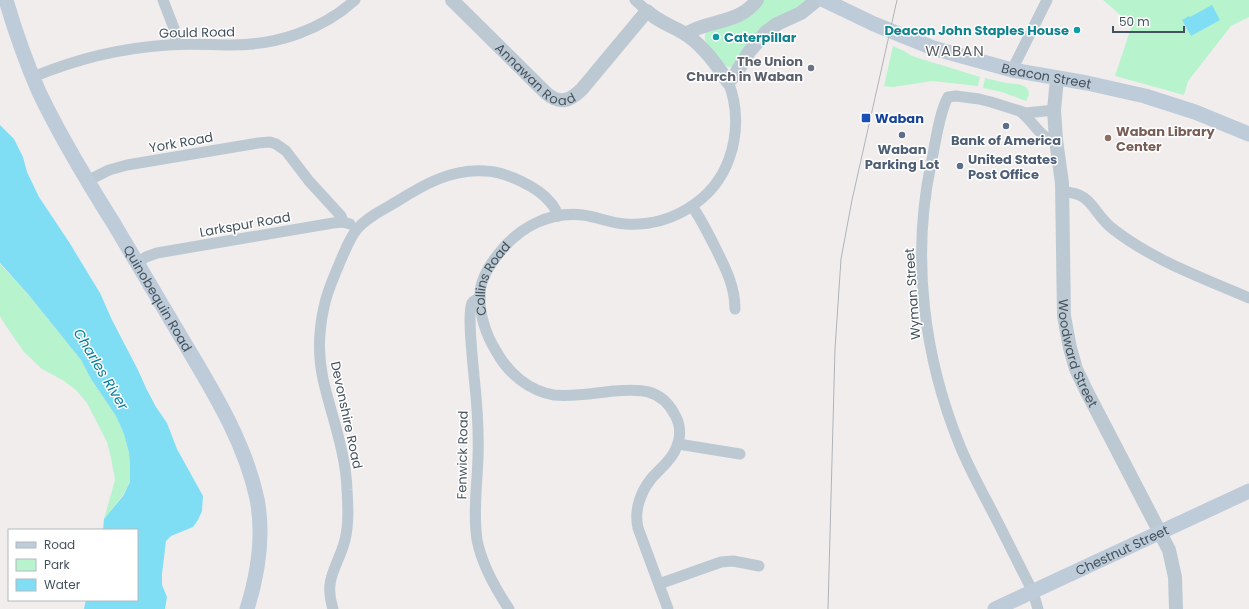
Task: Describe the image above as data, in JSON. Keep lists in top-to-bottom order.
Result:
{
  "streets": {
    "main road": ["Beacon Street", "Quinobequin Road", "Chestnut Street"],
    "street": [
      "Gould Road",
      "Annawan Road",
      "York Road",
      "Larkspur Road",
      "Collins Road",
      "Wyman Street",
      "Woodward Street",
      "Devonshire Road",
      "Fenwick Road"
    ]
  },
  "crossings": [
    ["Gould Road", "Quinobequin Road"],
    ["Annawan Road", "Collins Road"],
    ["Beacon Street", "Woodward Street"],
    ["York Road", "Larkspur Road"],
    ["York Road", "Quinobequin Road"],
    ["Larkspur Road", "Quinobequin Road"],
    ["Collins Road", "Devonshire Road"],
    ["Collins Road", "Fenwick Road"],
    ["Wyman Street", "Woodward Street"],
    ["Wyman Street", "Chestnut Street"],
    ["Woodward Street", "Chestnut Street"]
  ],
  "districts": ["WABAN"],
  "water": ["Charles River"],
  "places": {
    "other": [
      "Deacon John Staples House",
      "Caterpillar",
      "The Union Church in Waban",
      "Bank of America",
      "Waban Parking Lot",
      "Waban Library Center",
      "United States Post Office"
    ],
    "transit": ["Waban"]
  },
  "legend": ["Road", "Park", "Water"],
  "scale_bar": "50 m"
}
